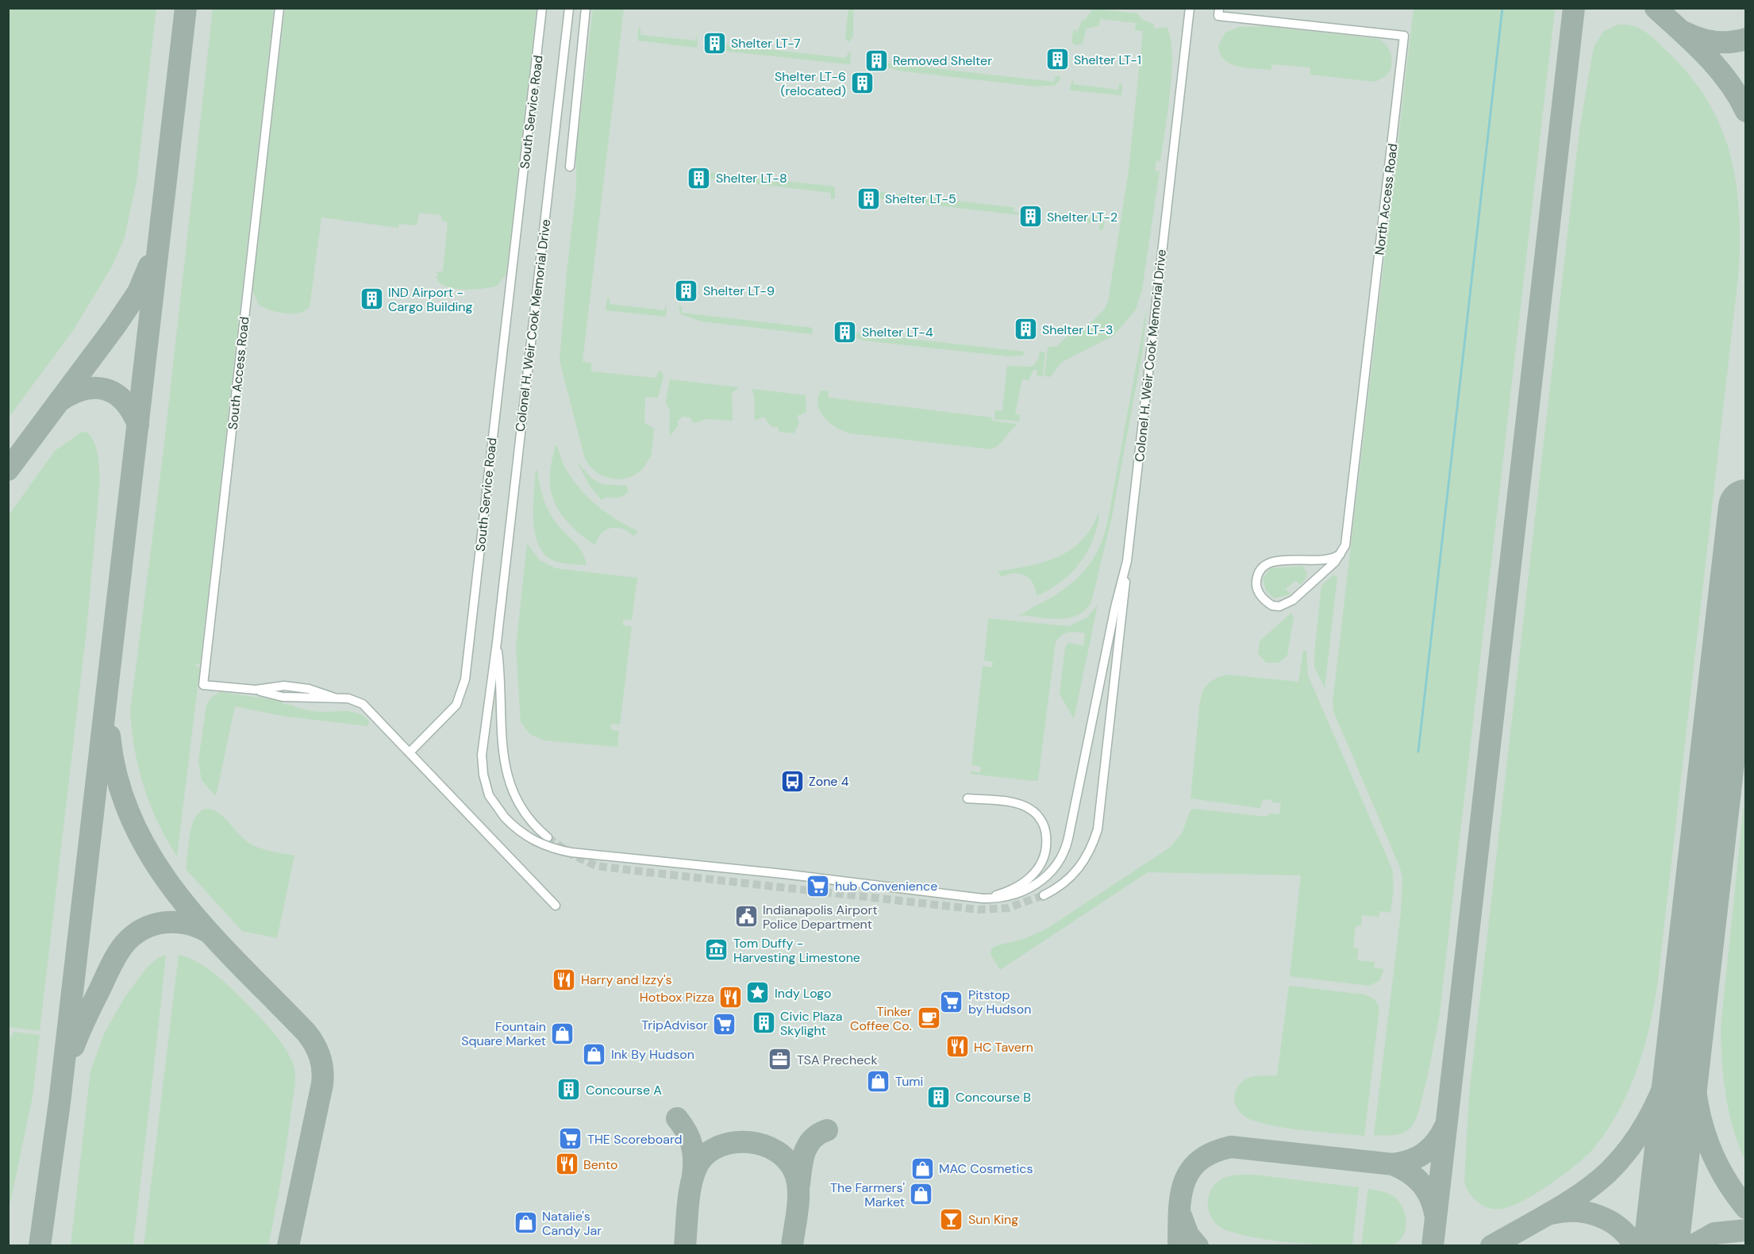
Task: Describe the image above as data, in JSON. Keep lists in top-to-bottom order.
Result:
{
  "streets": {
    "street": [
      "South Service Road",
      "North Access Road",
      "Colonel H. Weir Cook Memorial Drive",
      "South Access Road"
    ]
  },
  "crossings": [
    ["South Service Road", "South Access Road"]
  ],
  "places": {
    "building": [
      "Shelter LT-7",
      "Shelter LT-1",
      "Removed Shelter",
      "Shelter LT-6 (relocated)",
      "Shelter LT-8",
      "Shelter LT-5",
      "Shelter LT-2",
      "Shelter LT-9",
      "IND Airport - Cargo Building",
      "Shelter LT-3",
      "Shelter LT-4",
      "Civic Plaza Skylight",
      "Concourse A",
      "Concourse B"
    ],
    "bus stop": ["Zone 4"],
    "supermarket": [
      "hub Convenience",
      "Pitstop by Hudson",
      "TripAdvisor",
      "THE Scoreboard"
    ],
    "public building": ["Indianapolis Airport Police Department"],
    "museum": ["Tom Duffy - Harvesting Limestone"],
    "restaurant": [
      "Harry and Izzy's",
      "Hotbox Pizza",
      "HC Tavern",
      "Bento"
    ],
    "place": ["Indy Logo"],
    "cafe": ["Tinker Coffee Co."],
    "shop": [
      "Fountain Square Market",
      "Ink By Hudson",
      "Tumi",
      "MAC Cosmetics",
      "The Farmers' Market",
      "Natalie's Candy Jar"
    ],
    "office": ["TSA Precheck"],
    "bar": ["Sun King"]
  }
}
